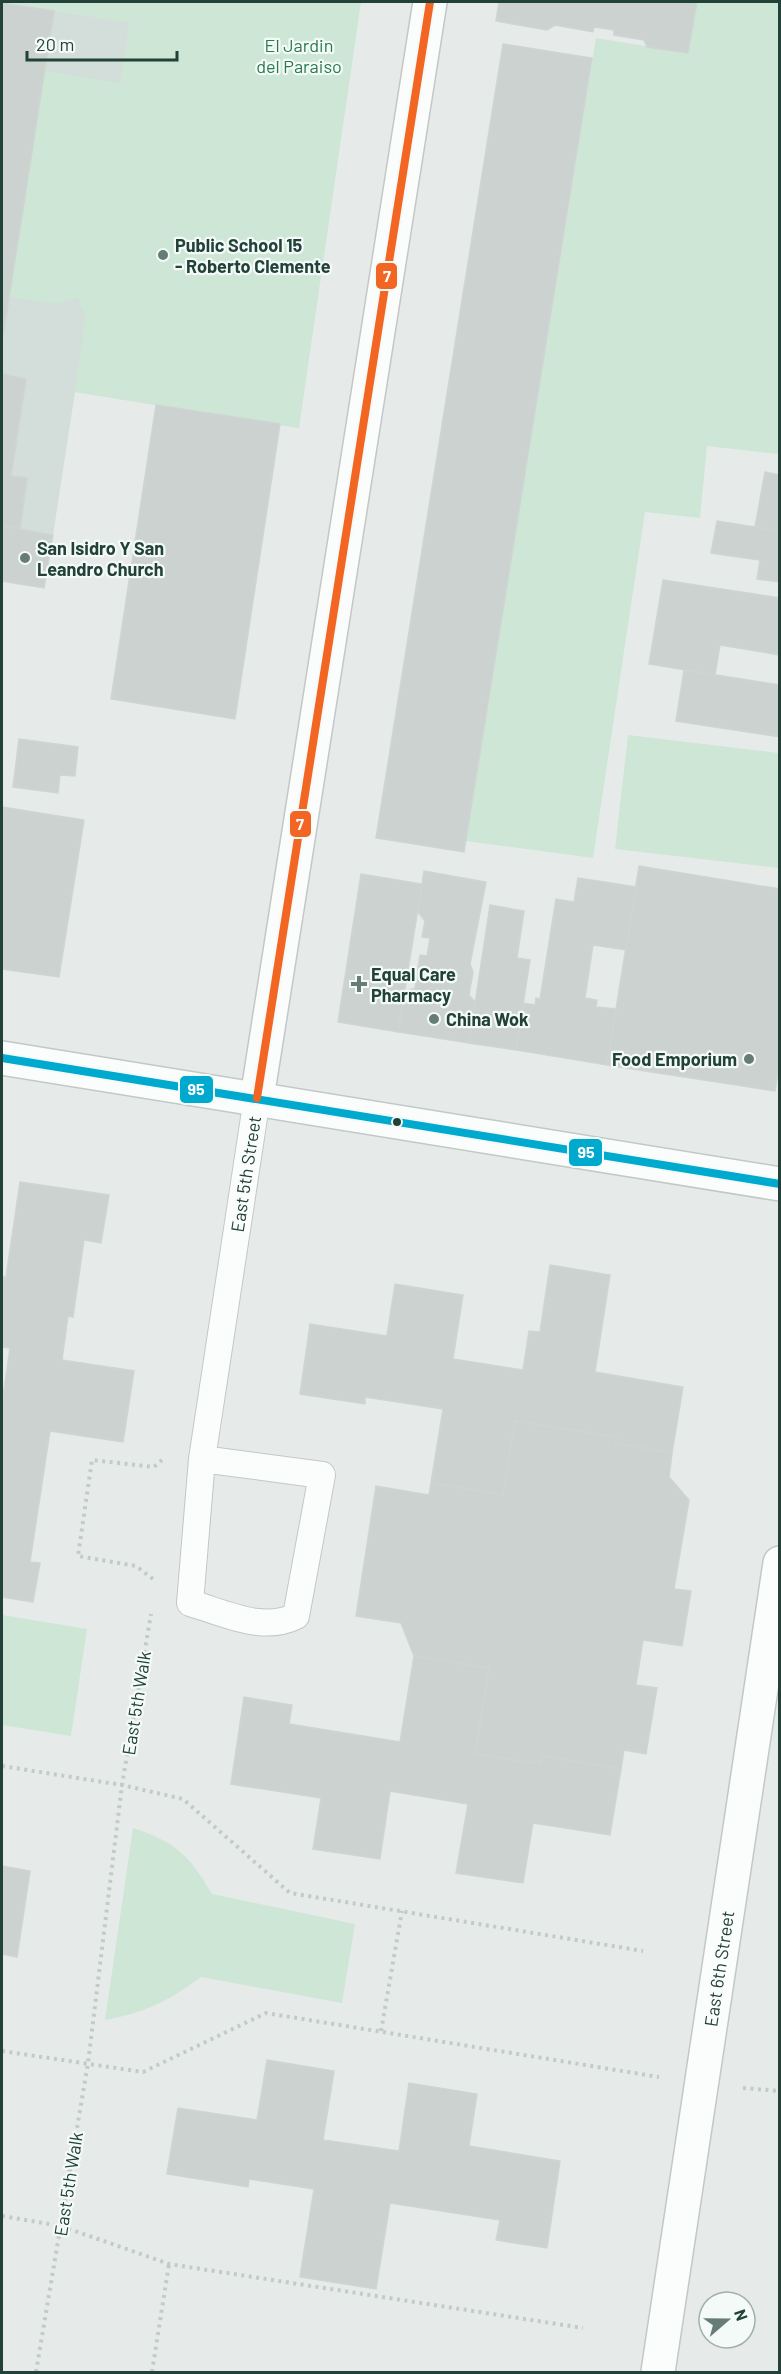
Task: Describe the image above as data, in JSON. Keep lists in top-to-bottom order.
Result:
{
  "streets": {
    "street": ["East 5th Street", "East 6th Street"],
    "path": ["East 5th Walk"]
  },
  "parks": ["El Jardin del Paraiso"],
  "places": {
    "other": [
      "Public School 15 - Roberto Clemente",
      "San Isidro Y San Leandro Church",
      "China Wok",
      "Food Emporium"
    ],
    "health": ["Equal Care Pharmacy"]
  },
  "lines": ["transit line 7", "transit line 95"],
  "scale_bar": "20 m",
  "north": "right"
}
